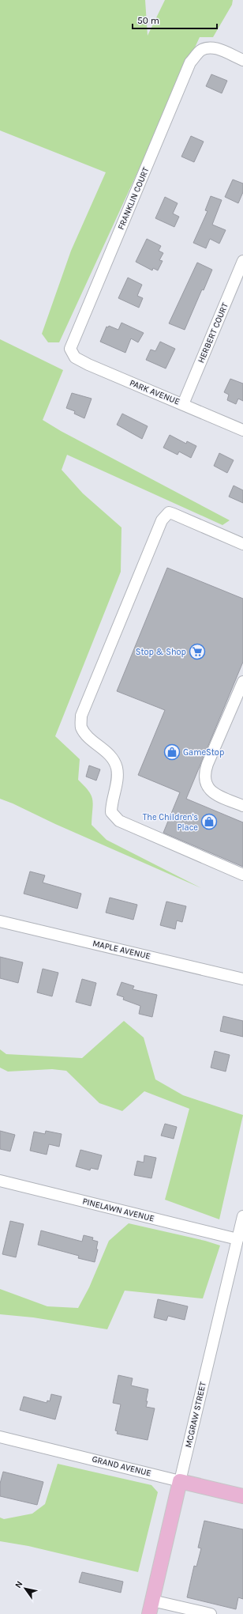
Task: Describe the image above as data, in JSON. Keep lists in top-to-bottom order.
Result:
{
  "streets": {
    "main road": ["MCGRAW STREET", "GRAND AVENUE"],
    "street": [
      "FRANKLIN COURT",
      "HERBERT COURT",
      "PARK AVENUE",
      "MAPLE AVENUE",
      "PINELAWN AVENUE"
    ]
  },
  "crossings": [
    ["FRANKLIN COURT", "PARK AVENUE"],
    ["HERBERT COURT", "PARK AVENUE"],
    ["PINELAWN AVENUE", "MCGRAW STREET"],
    ["MCGRAW STREET", "GRAND AVENUE"]
  ],
  "places": {
    "supermarket": ["Stop & Shop"],
    "shop": ["GameStop", "The Children's Place"]
  },
  "scale_bar": "50 m",
  "north": "top left"
}
